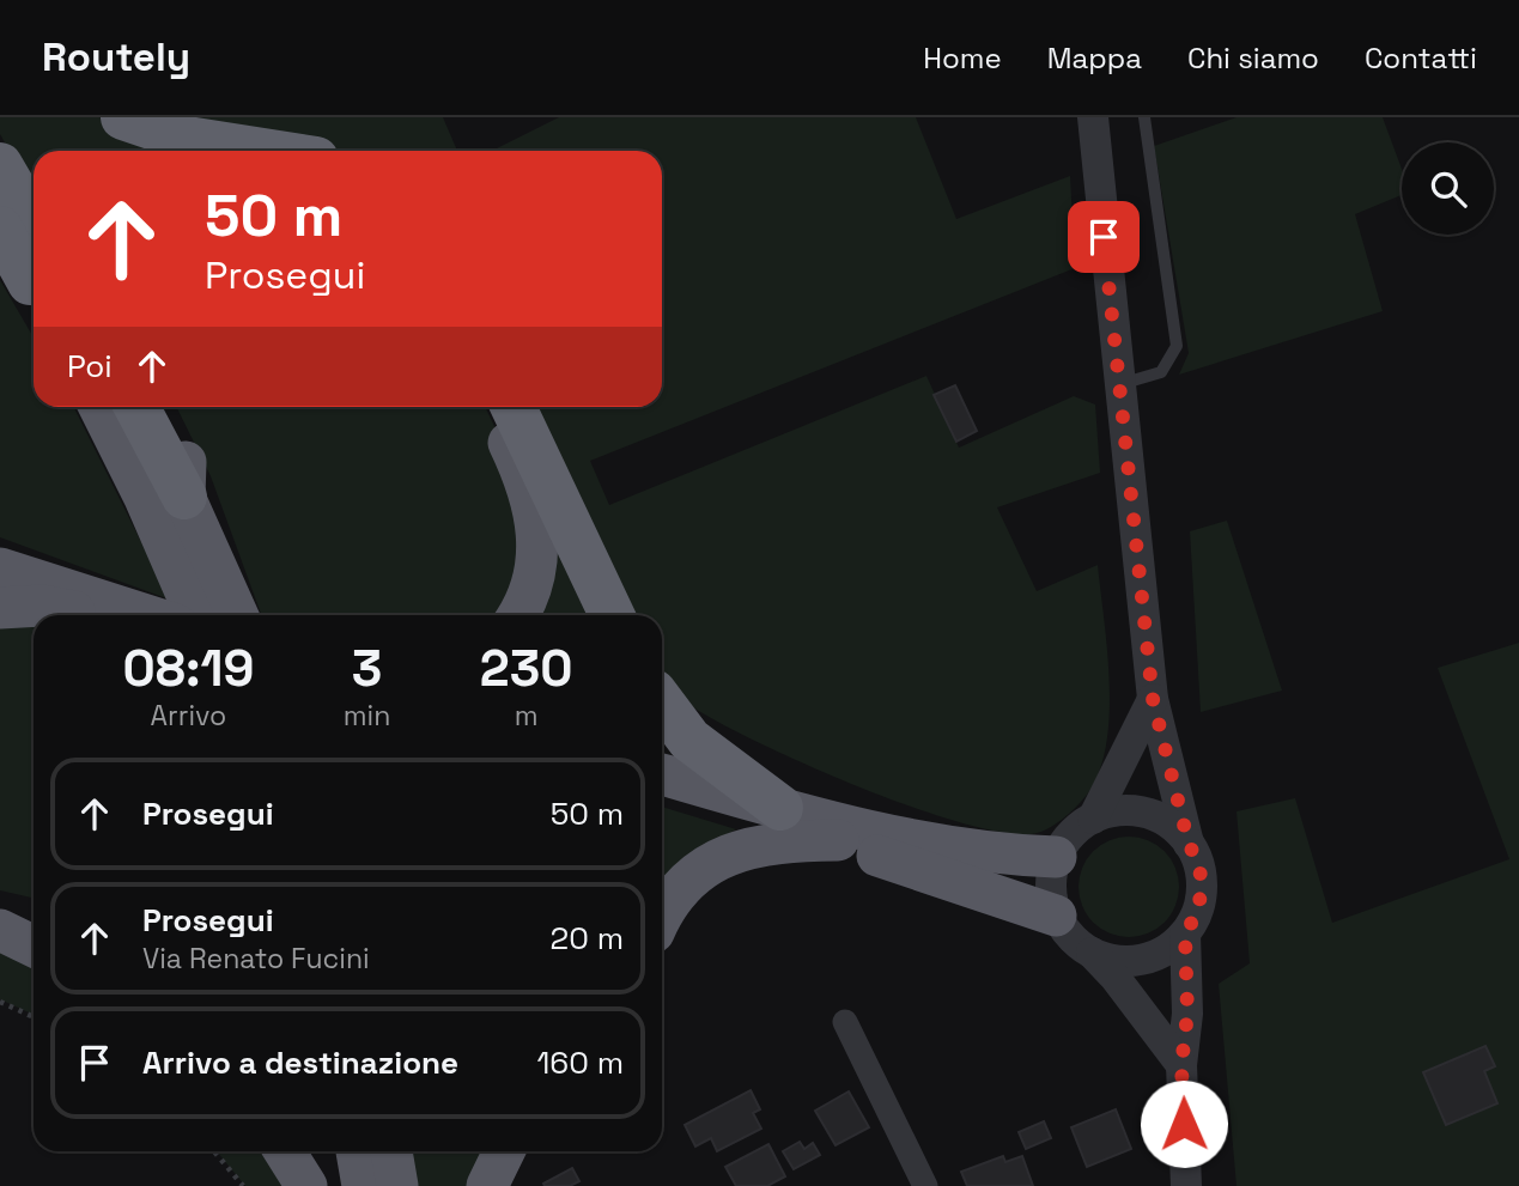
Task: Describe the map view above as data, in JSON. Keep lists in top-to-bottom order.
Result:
{
  "page": {
    "header": "Routely",
    "nav": [
      "Home",
      "Mappa",
      "Chi siamo",
      "Contatti"
    ],
    "turn": ["50 m", "Prosegui"],
    "then": "Poi",
    "eta": [
      "08:19",
      "Arrivo",
      "3",
      "min",
      "230",
      "m"
    ],
    "list": [
      {
        "name": "Prosegui",
        "value": "50 m"
      },
      {
        "name": "Prosegui",
        "note": "Via Renato Fucini",
        "value": "20 m"
      },
      {
        "name": "Arrivo a destinazione",
        "value": "160 m"
      }
    ]
  }
}
